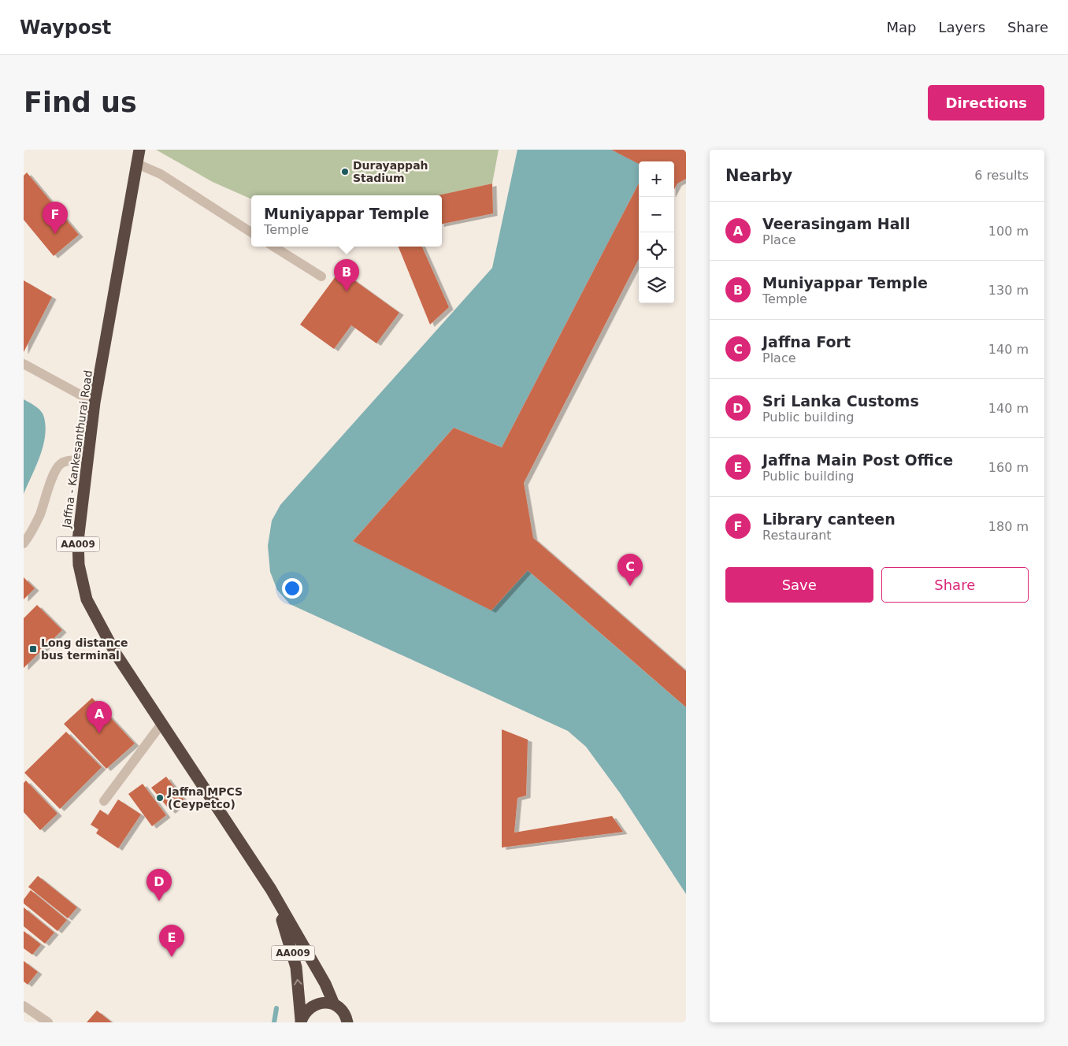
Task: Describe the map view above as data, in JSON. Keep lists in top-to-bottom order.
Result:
{
  "streets": {
    "highway": ["Jaffna - Kankesanthurai Road", "AA009"]
  },
  "places": {
    "other": ["Durayappah Stadium", "Jaffna MPCS (Ceypetco)"],
    "transit": ["Long distance bus terminal"]
  },
  "page": {
    "header": "Waypost",
    "nav": ["Map", "Layers", "Share"],
    "buttons": [
      "Directions",
      ["Save", "Share"]
    ],
    "title": "Find us",
    "heading": ["Nearby", "6 results"],
    "map_buttons": ["+", "−"],
    "popup": ["Muniyappar Temple", "Temple"],
    "list": [
      {
        "mark": "A",
        "name": "Veerasingam Hall",
        "note": "Place",
        "value": "100 m"
      },
      {
        "mark": "B",
        "name": "Muniyappar Temple",
        "note": "Temple",
        "value": "130 m"
      },
      {
        "mark": "C",
        "name": "Jaffna Fort",
        "note": "Place",
        "value": "140 m"
      },
      {
        "mark": "D",
        "name": "Sri Lanka Customs",
        "note": "Public building",
        "value": "140 m"
      },
      {
        "mark": "E",
        "name": "Jaffna Main Post Office",
        "note": "Public building",
        "value": "160 m"
      },
      {
        "mark": "F",
        "name": "Library canteen",
        "note": "Restaurant",
        "value": "180 m"
      }
    ],
    "pins": [
      "F",
      "B",
      "C",
      "A",
      "D",
      "E"
    ]
  }
}
